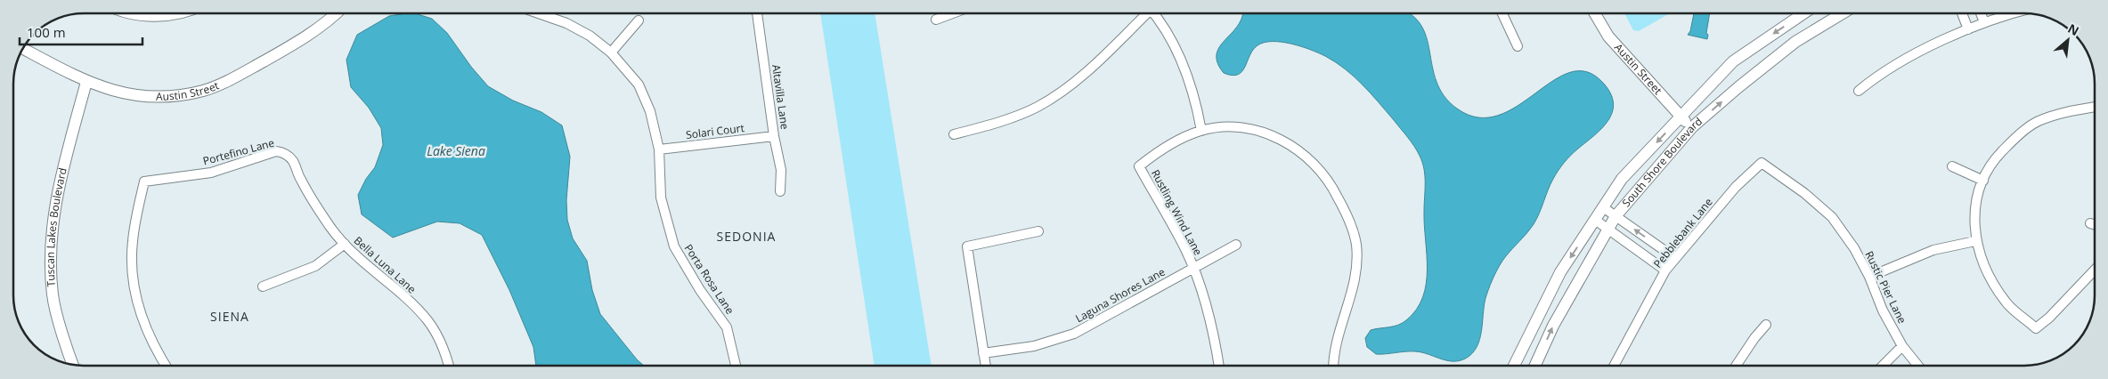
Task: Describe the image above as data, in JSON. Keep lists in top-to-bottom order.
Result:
{
  "streets": {
    "street": [
      "Austin Street",
      "Altavilla Lane",
      "Solari Court",
      "Portefino Lane",
      "South Shore Boulevard",
      "Rustling Wind Lane",
      "Tuscan Lakes Boulevard",
      "Pebblebank Lane",
      "Bella Luna Lane",
      "Porta Rosa Lane",
      "Rustic Pier Lane",
      "Laguna Shores Lane"
    ]
  },
  "crossings": [
    ["Austin Street", "South Shore Boulevard"],
    ["Austin Street", "Tuscan Lakes Boulevard"],
    ["Altavilla Lane", "Solari Court"],
    ["Solari Court", "Porta Rosa Lane"],
    ["Portefino Lane", "Bella Luna Lane"],
    ["Rustling Wind Lane", "Laguna Shores Lane"],
    ["Pebblebank Lane", "Rustic Pier Lane"]
  ],
  "districts": ["SEDONIA", "SIENA"],
  "water": ["Lake Siena"],
  "scale_bar": "100 m",
  "north": "top right"
}
